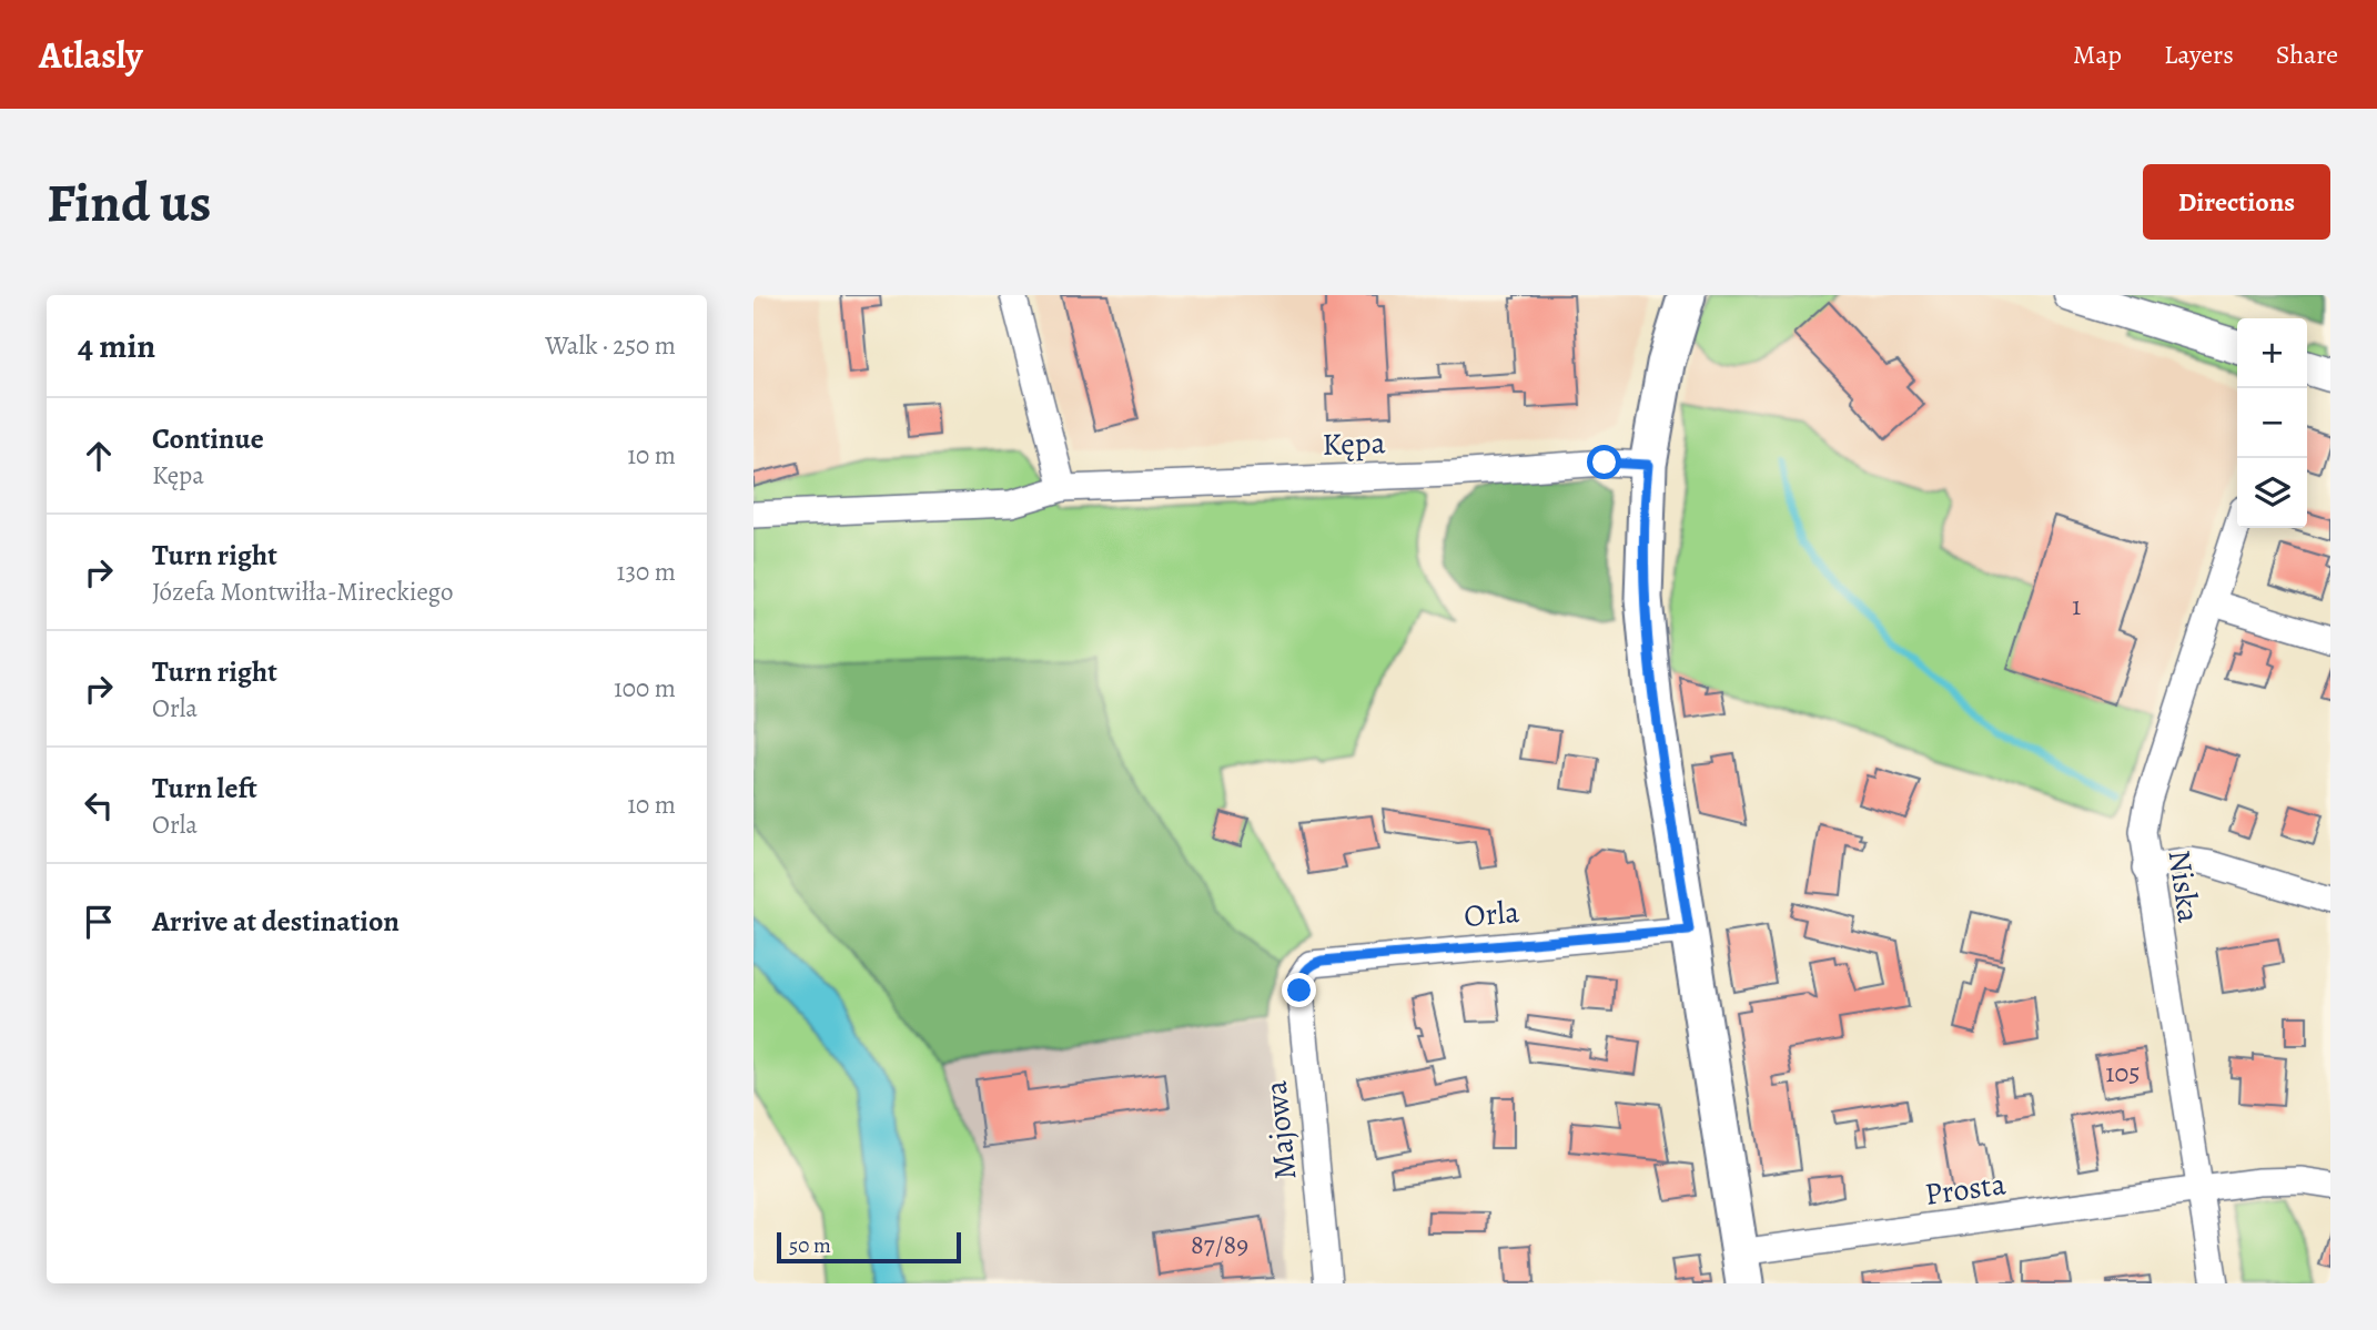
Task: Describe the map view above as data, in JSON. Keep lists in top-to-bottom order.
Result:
{
  "streets": {
    "street": [
      "Kępa",
      "Niska",
      "Orla",
      "Majowa",
      "Prosta"
    ]
  },
  "crossings": [
    ["Niska", "Prosta"],
    ["Orla", "Majowa"]
  ],
  "house_numbers": ["1", "105", "87/89"],
  "scale_bar": "50 m",
  "page": {
    "header": "Atlasly",
    "nav": ["Map", "Layers", "Share"],
    "buttons": "Directions",
    "title": "Find us",
    "heading": ["4 min", "Walk · 250 m"],
    "map_buttons": ["+", "−"],
    "list": [
      ["Continue", "Kępa", "10 m"],
      ["Turn right", "Józefa Montwiłła-Mireckiego", "130 m"],
      ["Turn right", "Orla", "100 m"],
      ["Turn left", "Orla", "10 m"],
      "Arrive at destination"
    ],
    "scale": "50 m"
  }
}
